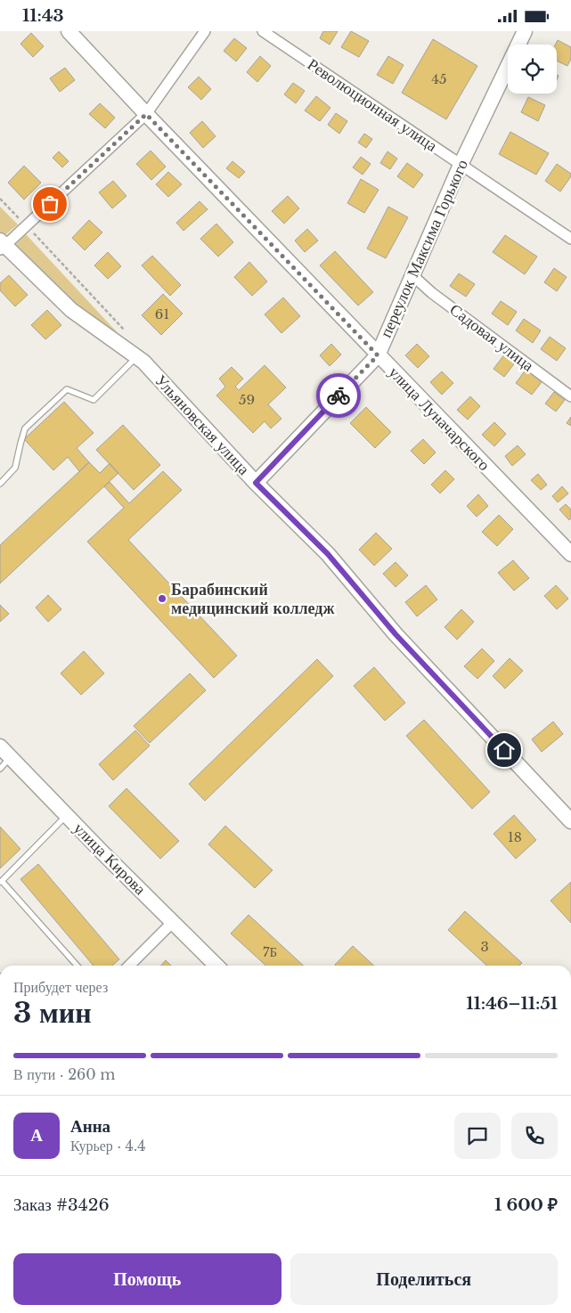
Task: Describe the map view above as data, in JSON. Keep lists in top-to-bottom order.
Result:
{
  "streets": {
    "street": [
      "Революционная улица",
      "переулок Максима Горького",
      "Садовая улица",
      "улица Луначарского",
      "Ульяновская улица",
      "улица Кирова"
    ]
  },
  "crossings": [
    ["Революционная улица", "переулок Максима Горького"],
    ["переулок Максима Горького", "Садовая улица"],
    ["переулок Максима Горького", "улица Луначарского"],
    ["переулок Максима Горького", "Ульяновская улица"]
  ],
  "places": ["Барабинский медицинский колледж"],
  "house_numbers": [
    "45",
    "61",
    "59",
    "18",
    "3",
    "7Б"
  ],
  "page": {
    "status": "11:43",
    "heading": ["3 мин", "Прибудет через", "11:46–11:51"],
    "panel": [
      "Анна",
      "Курьер · 4.4",
      "Заказ #3426",
      "1 600 ₽"
    ],
    "bar": "В пути · 260 m",
    "round": "А",
    "buttons": ["Помощь", "Поделиться"]
  }
}
